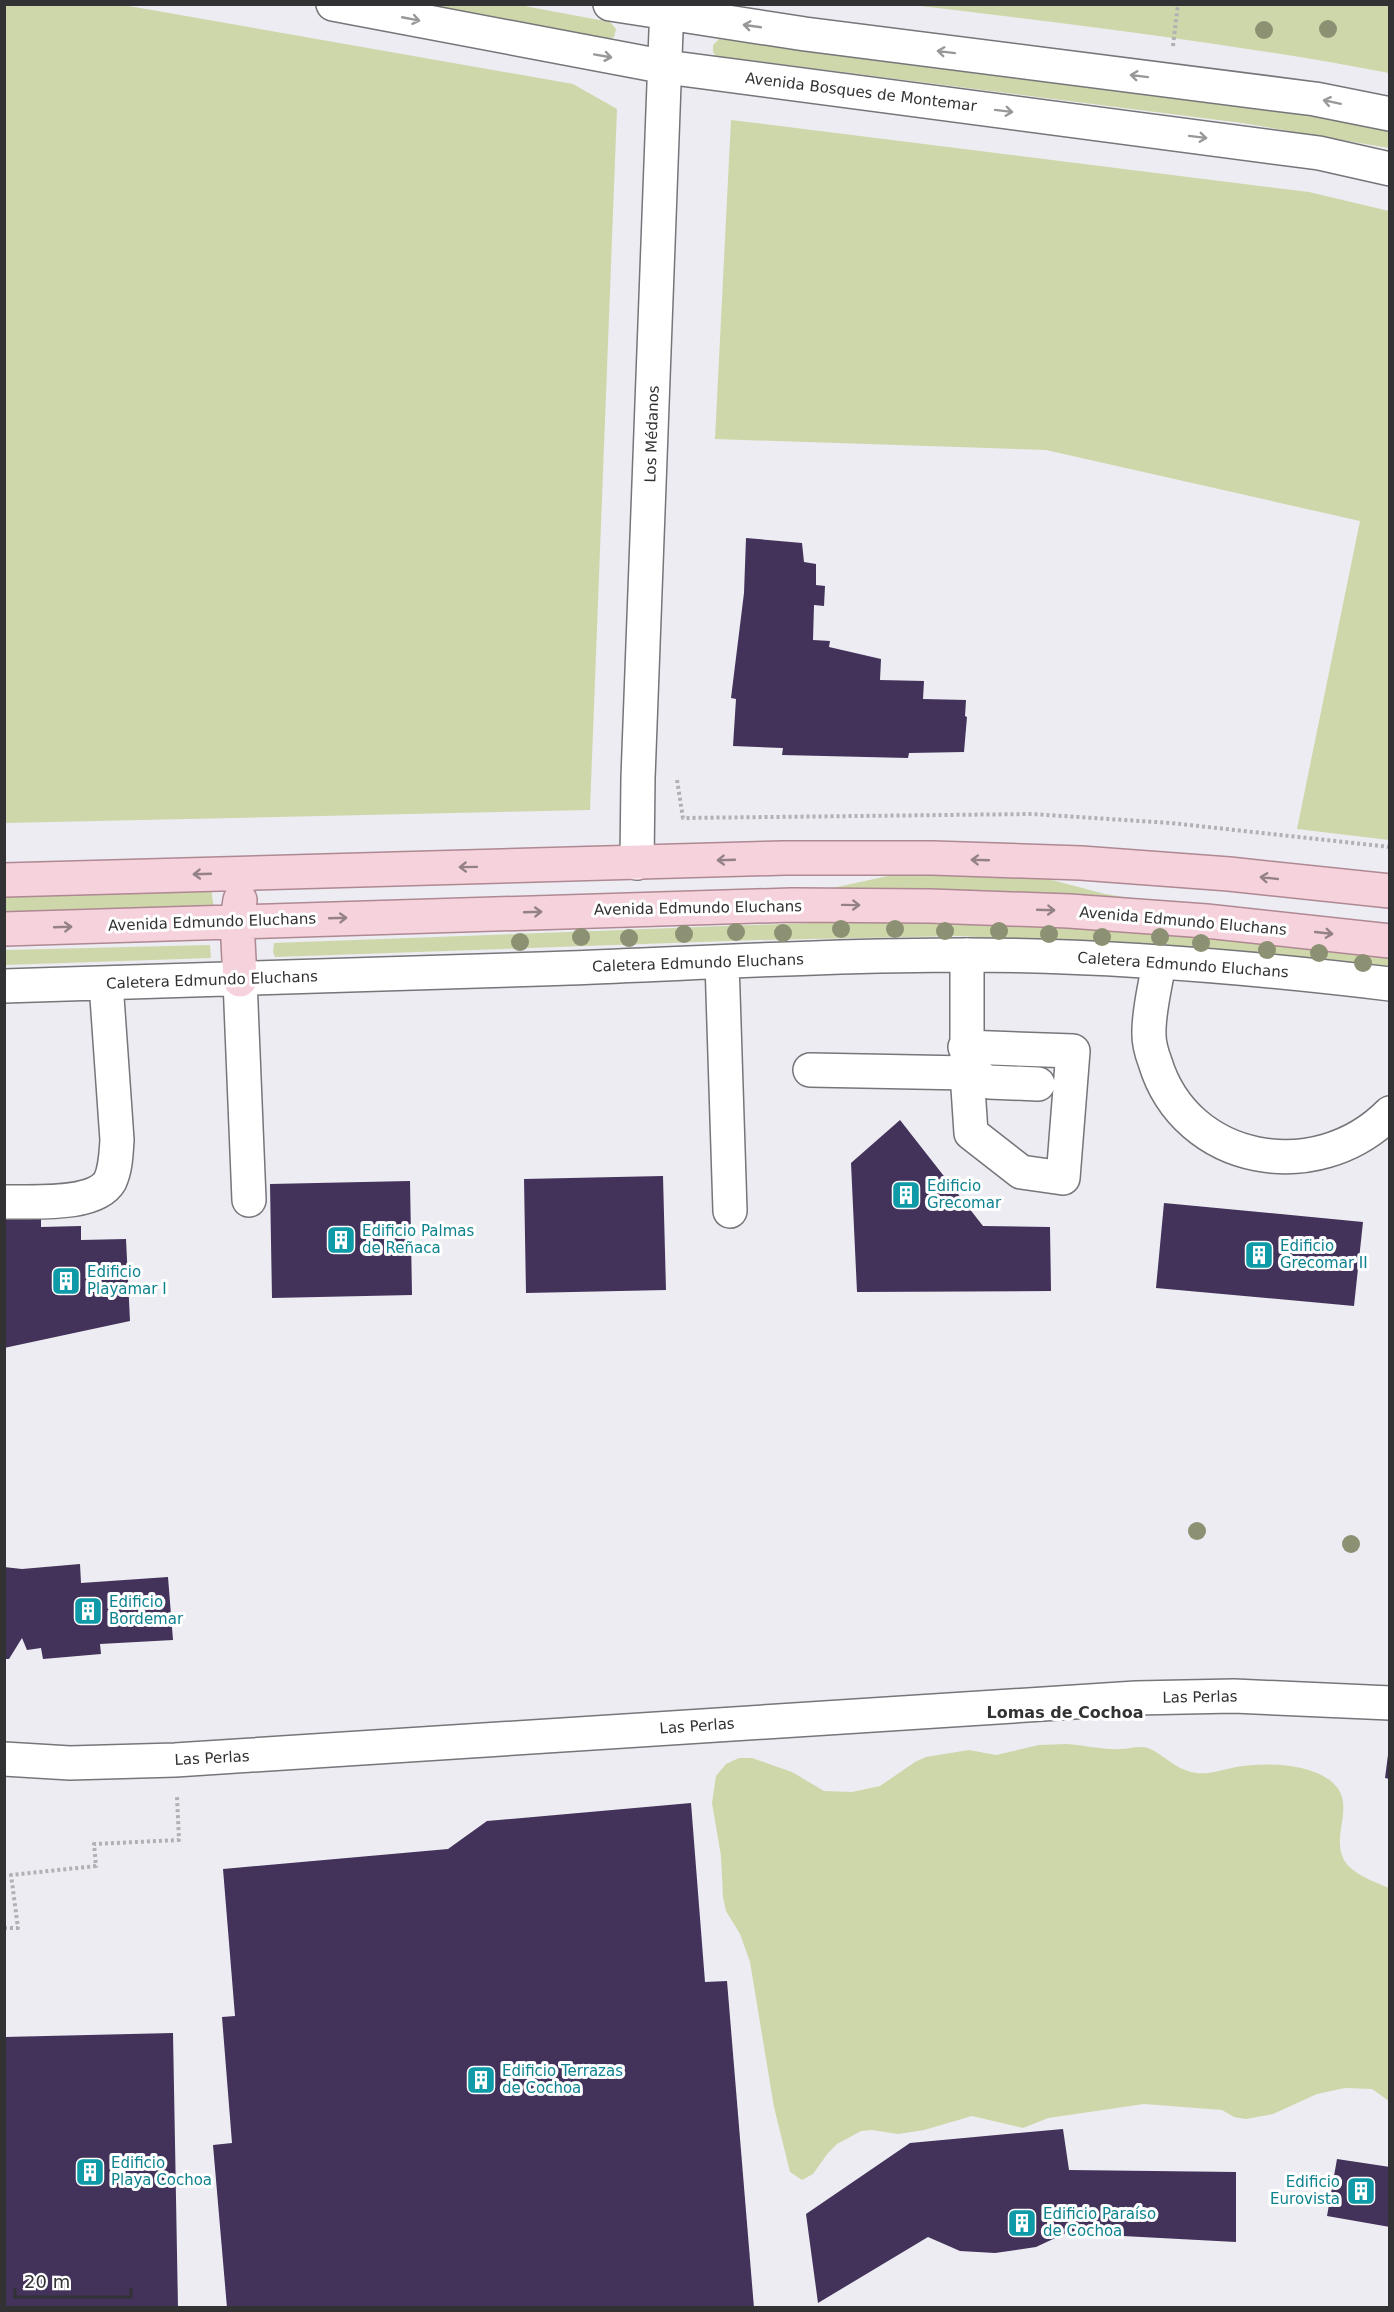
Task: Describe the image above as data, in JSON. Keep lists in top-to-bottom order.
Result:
{
  "streets": {
    "main road": ["Avenida Edmundo Eluchans"],
    "street": [
      "Avenida Bosques de Montemar",
      "Los Médanos",
      "Caletera Edmundo Eluchans",
      "Las Perlas"
    ]
  },
  "crossings": [
    ["Avenida Bosques de Montemar", "Los Médanos"]
  ],
  "districts": ["Lomas de Cochoa"],
  "places": {
    "building": [
      "Edificio Grecomar",
      "Edificio Palmas de Reñaca",
      "Edificio Grecomar II",
      "Edificio Playamar I",
      "Edificio Bordemar",
      "Edificio Terrazas de Cochoa",
      "Edificio Playa Cochoa",
      "Edificio Eurovista",
      "Edificio Paraíso de Cochoa"
    ]
  },
  "scale_bar": "20 m"
}
